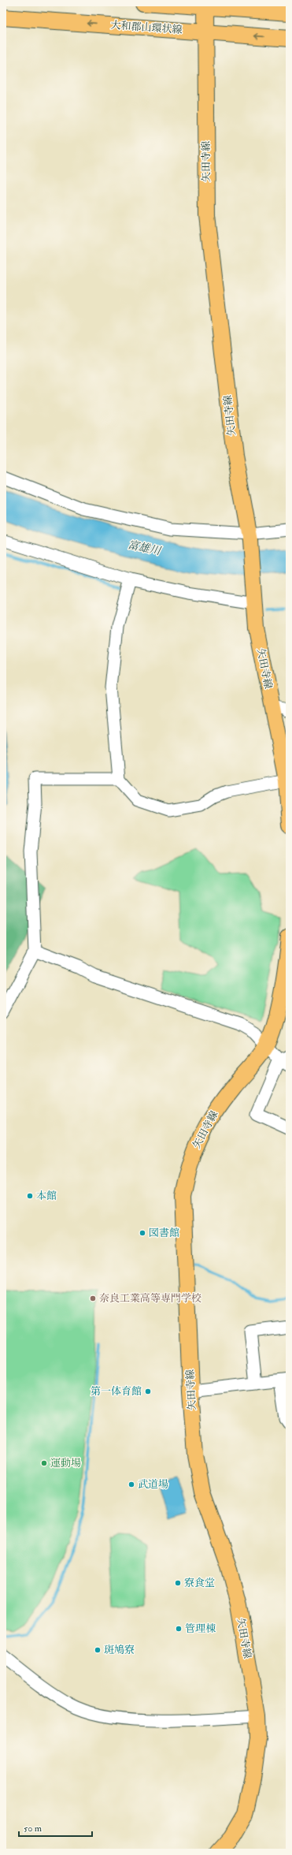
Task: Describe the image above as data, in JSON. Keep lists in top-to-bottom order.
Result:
{
  "streets": {
    "main road": ["大和郡山環状線", "矢田寺線"]
  },
  "crossings": [
    ["大和郡山環状線", "矢田寺線"]
  ],
  "water": ["富雄川"],
  "places": [
    "本館",
    "図書館",
    "奈良工業高等専門学校",
    "第一体育館",
    "運動場",
    "武道場",
    "寮食堂",
    "管理棟",
    "斑鳩寮"
  ],
  "scale_bar": "50 m"
}
